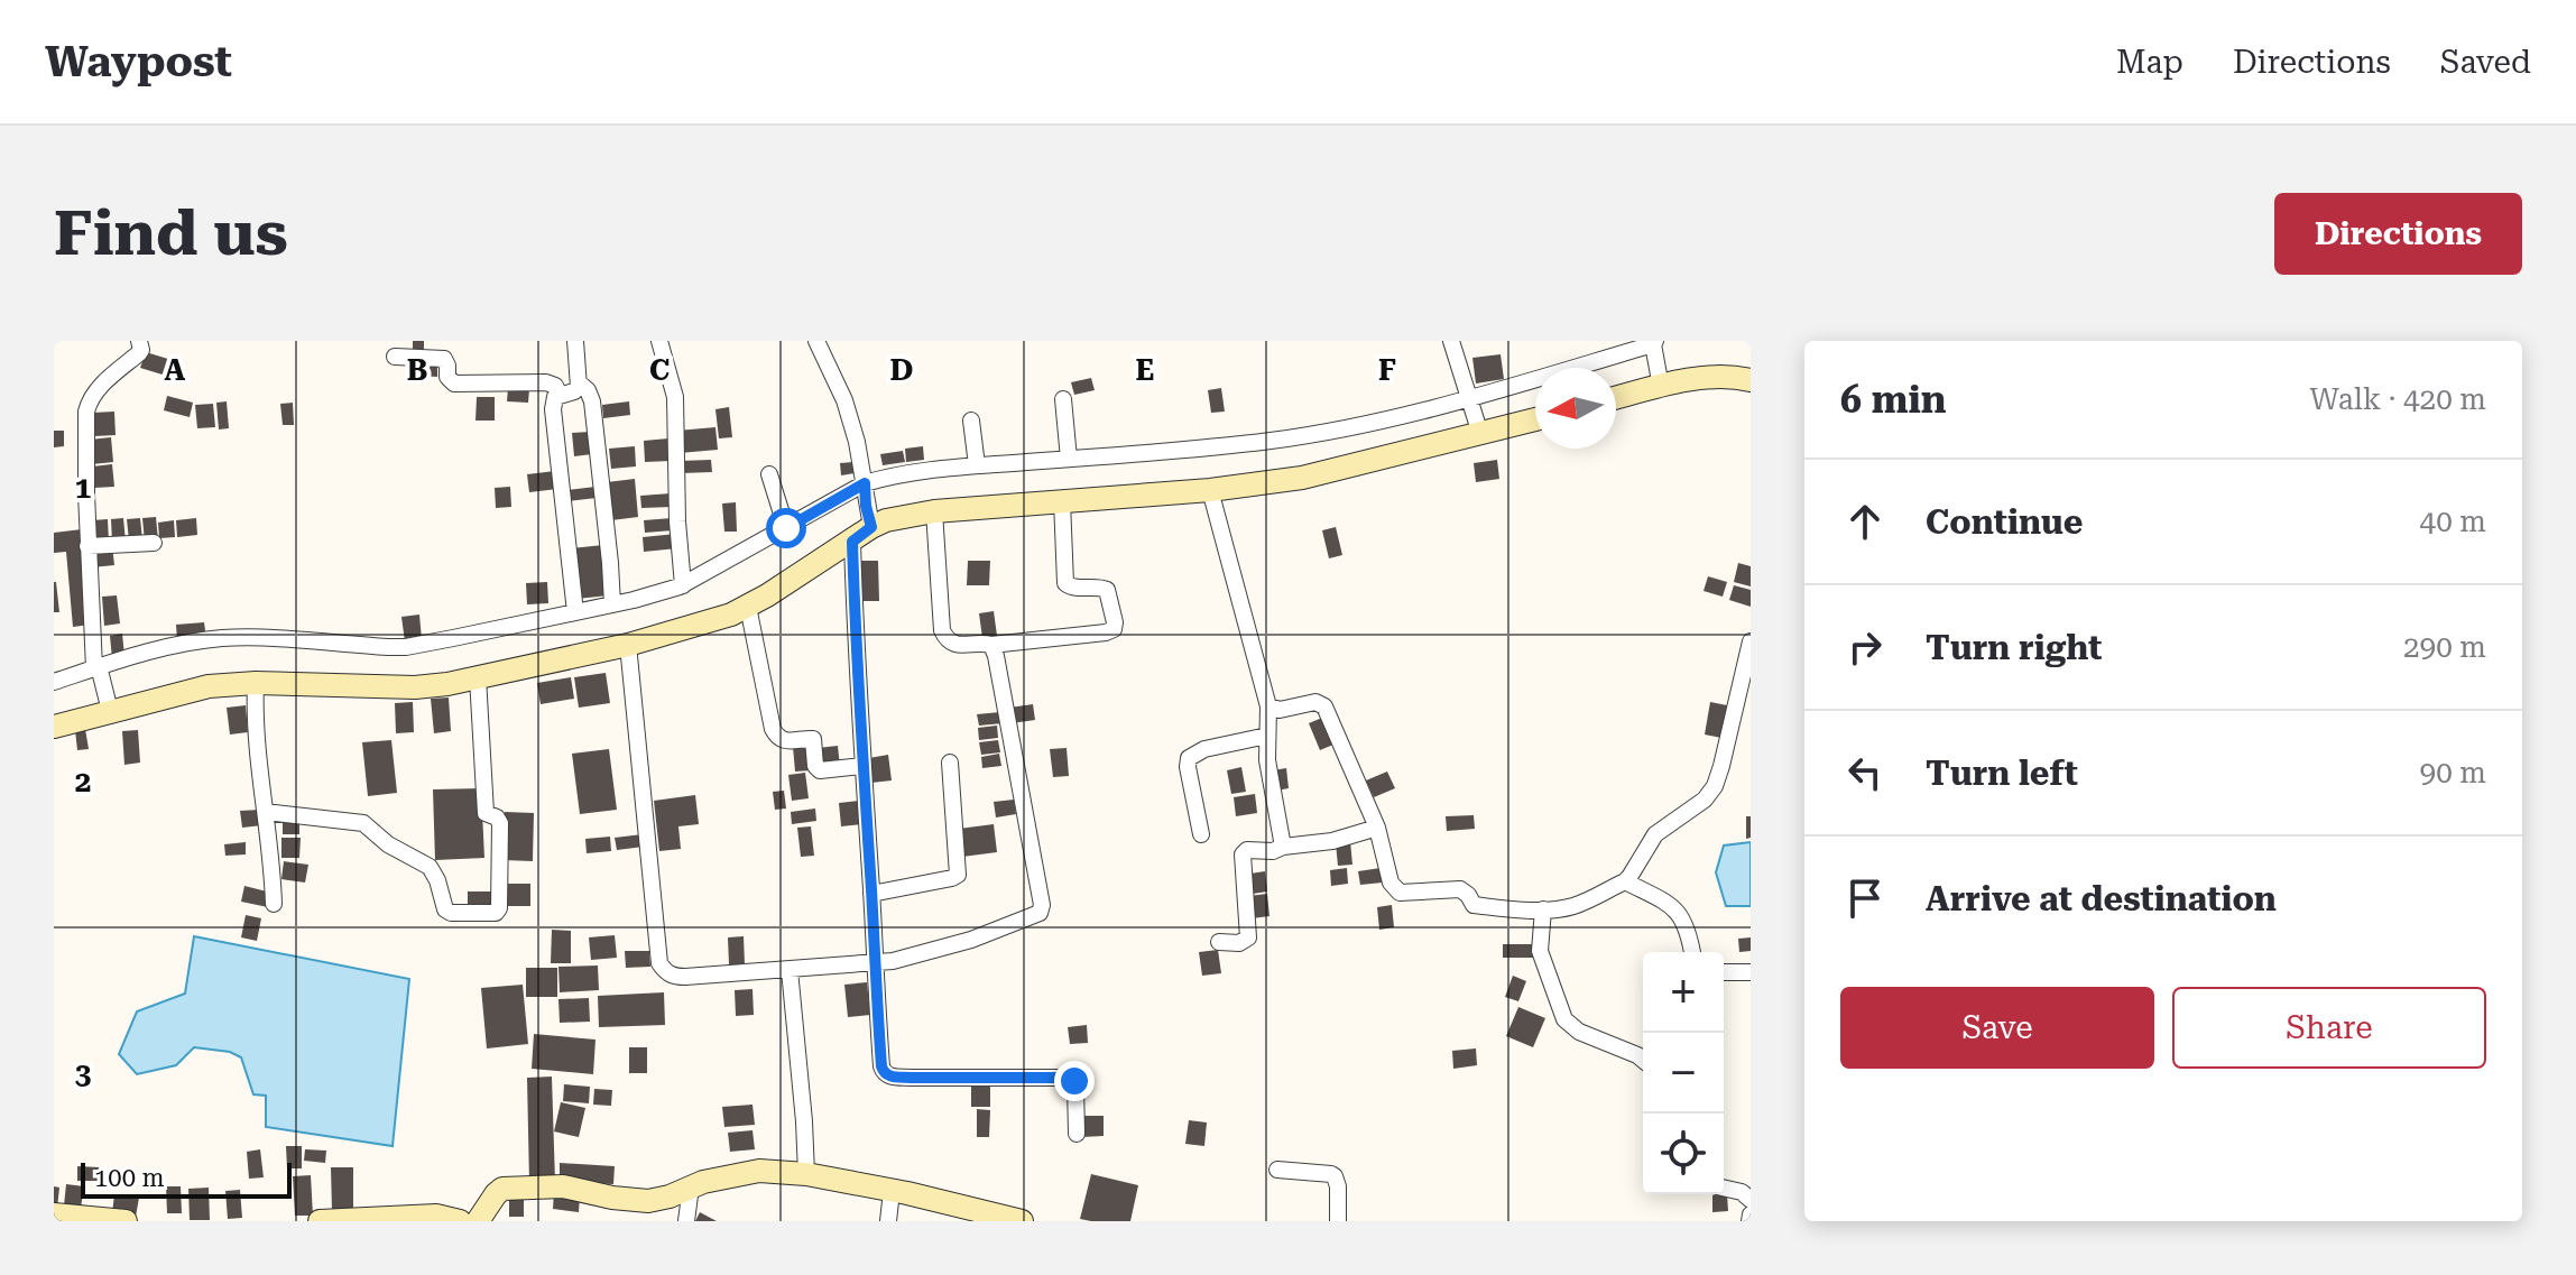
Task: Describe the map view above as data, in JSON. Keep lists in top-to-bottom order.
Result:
{
  "scale_bar": "100 m",
  "north": "left",
  "page": {
    "header": "Waypost",
    "nav": ["Map", "Directions", "Saved"],
    "buttons": [
      "Directions",
      ["Save", "Share"]
    ],
    "title": "Find us",
    "heading": ["6 min", "Walk · 420 m"],
    "list": [
      ["Continue", "40 m"],
      ["Turn right", "290 m"],
      ["Turn left", "90 m"],
      "Arrive at destination"
    ],
    "map_buttons": ["+", "−"],
    "scale": "100 m"
  },
  "grid": {
    "columns": [
      "A",
      "B",
      "C",
      "D",
      "E",
      "F"
    ],
    "rows": ["1", "2", "3"]
  }
}
